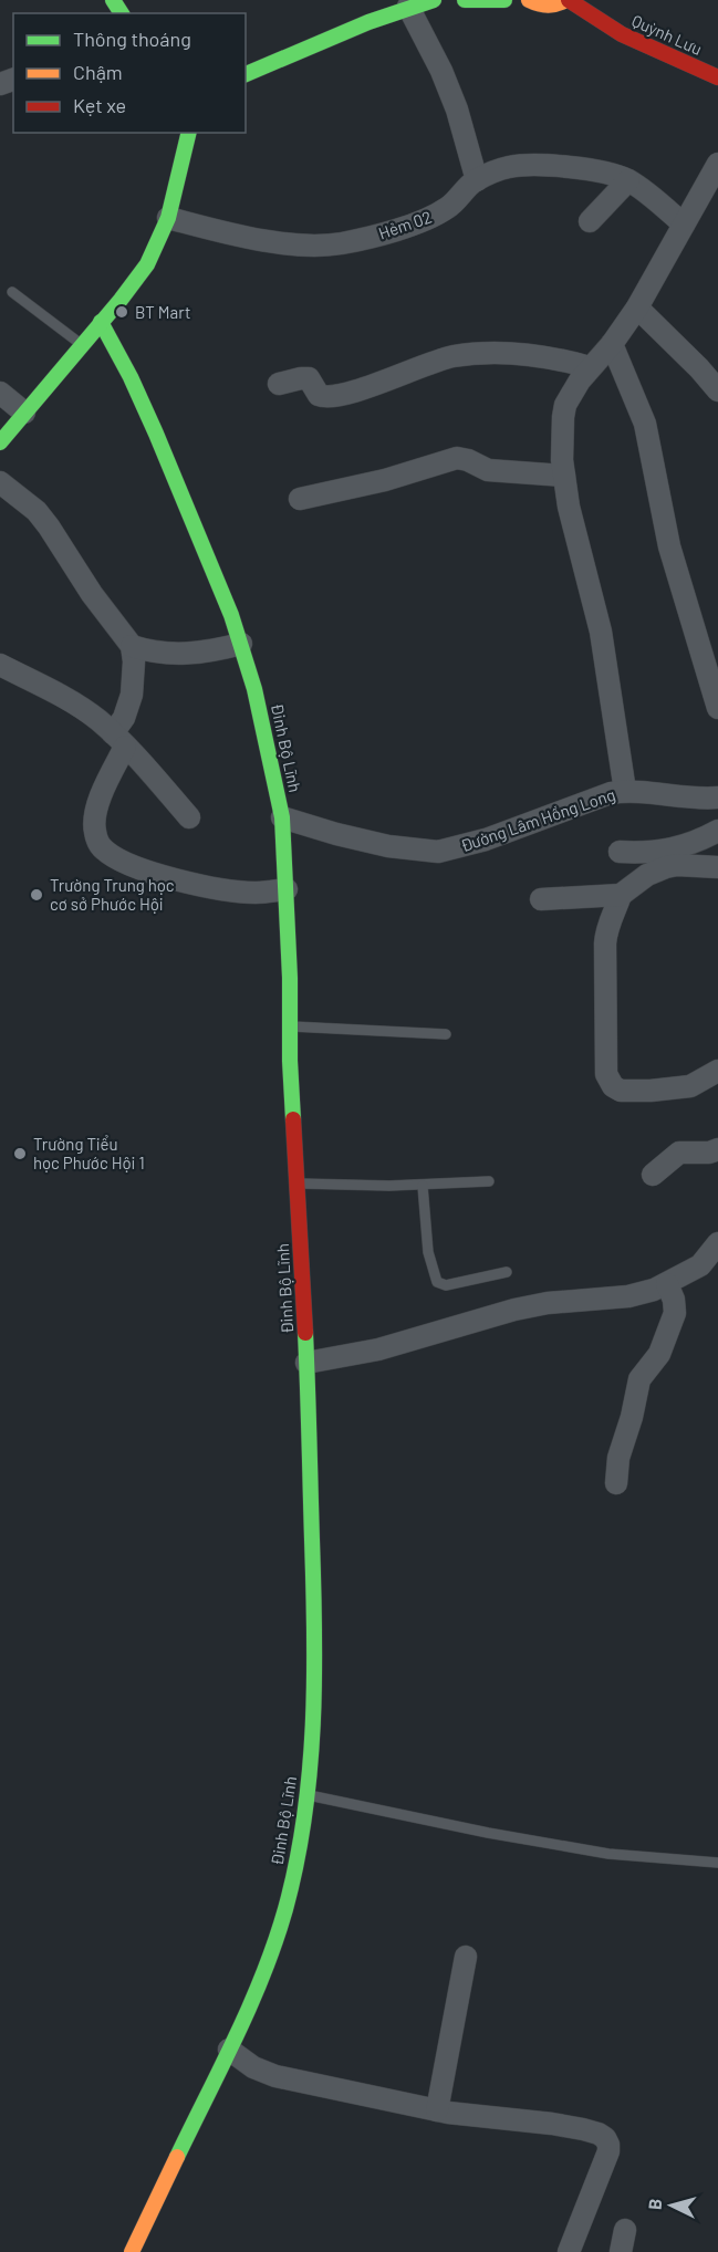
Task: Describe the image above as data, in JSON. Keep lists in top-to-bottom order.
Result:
{
  "streets": {
    "street": [
      "Quỳnh Lưu",
      "Hẻm 02",
      "Đinh Bộ Lĩnh",
      "Đường Lâm Hồng Long"
    ]
  },
  "crossings": [
    ["Đinh Bộ Lĩnh", "Đường Lâm Hồng Long"]
  ],
  "places": ["BT Mart", "Trường Trung học cơ sở Phước Hội", "Trường Tiểu học Phước Hội 1"],
  "legend": ["Thông thoáng", "Chậm", "Kẹt xe"],
  "north": "left"
}
